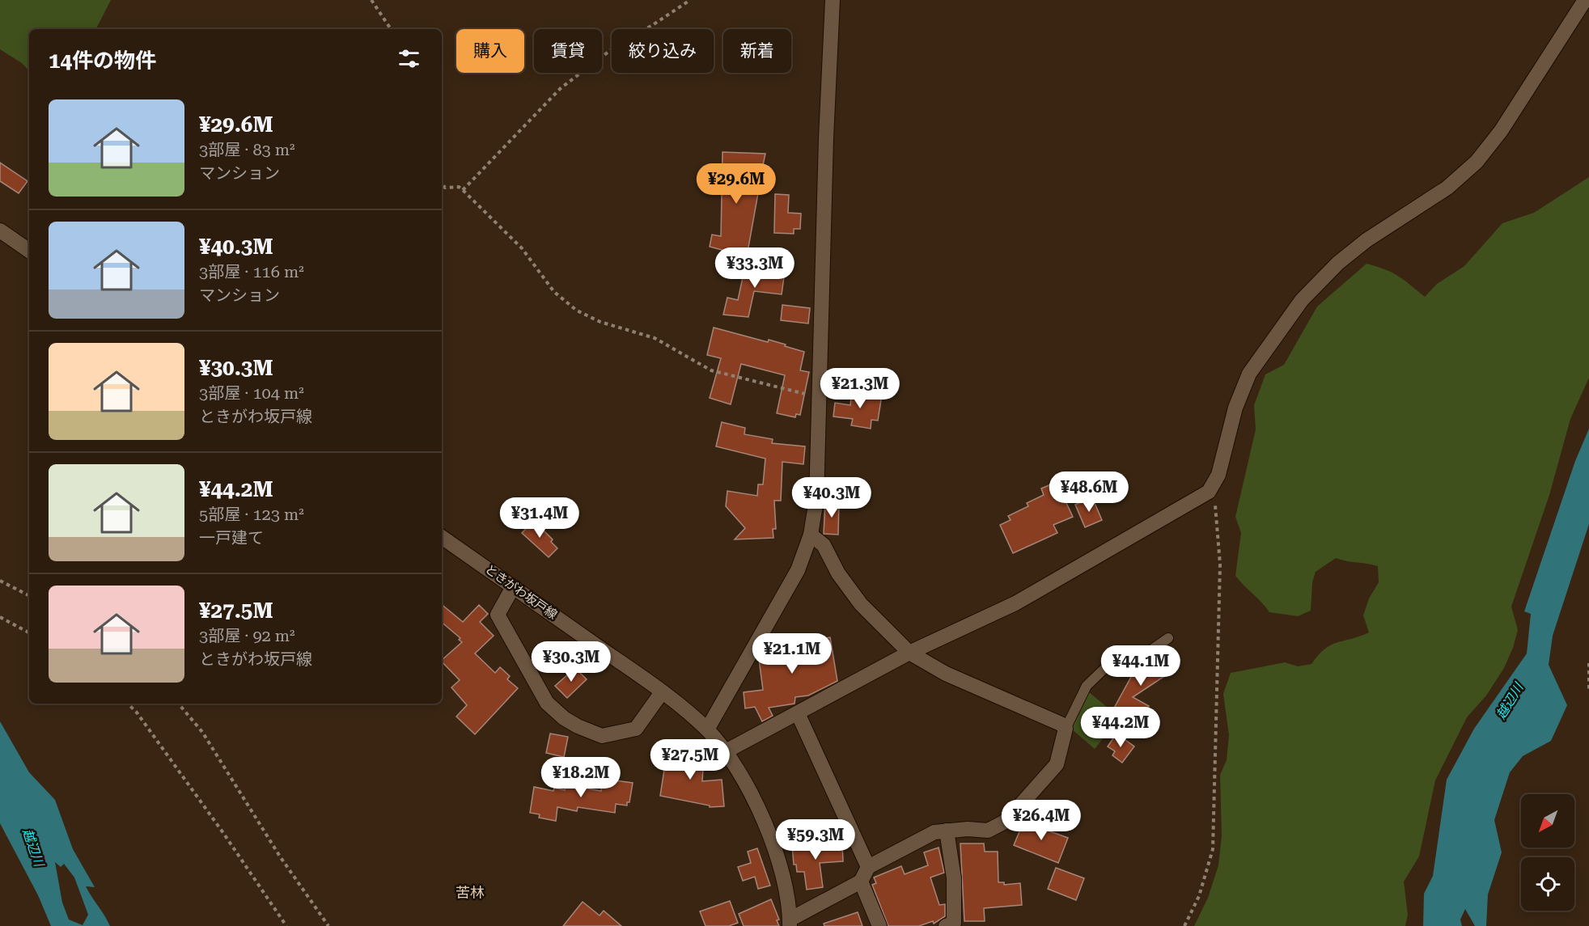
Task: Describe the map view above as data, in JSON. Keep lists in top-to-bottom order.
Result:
{
  "streets": {
    "street": ["ときがわ坂戸線"]
  },
  "districts": ["苦林"],
  "water": ["越辺川"],
  "north": "bottom left",
  "page": {
    "chip": [
      "購入",
      "賃貸",
      "絞り込み",
      "新着"
    ],
    "heading": "14件の物件",
    "list": [
      {
        "name": "¥29.6M",
        "note": "3部屋 · 83 m² · マンション"
      },
      {
        "name": "¥40.3M",
        "note": "3部屋 · 116 m² · マンション"
      },
      {
        "name": "¥30.3M",
        "note": "3部屋 · 104 m² · ときがわ坂戸線"
      },
      {
        "name": "¥44.2M",
        "note": "5部屋 · 123 m² · 一戸建て"
      },
      {
        "name": "¥27.5M",
        "note": "3部屋 · 92 m² · ときがわ坂戸線"
      }
    ],
    "price": [
      "¥29.6M",
      "¥33.3M",
      "¥21.3M",
      "¥48.6M",
      "¥40.3M",
      "¥31.4M",
      "¥21.1M",
      "¥30.3M",
      "¥44.1M",
      "¥44.2M",
      "¥27.5M",
      "¥18.2M",
      "¥26.4M",
      "¥59.3M"
    ]
  }
}
